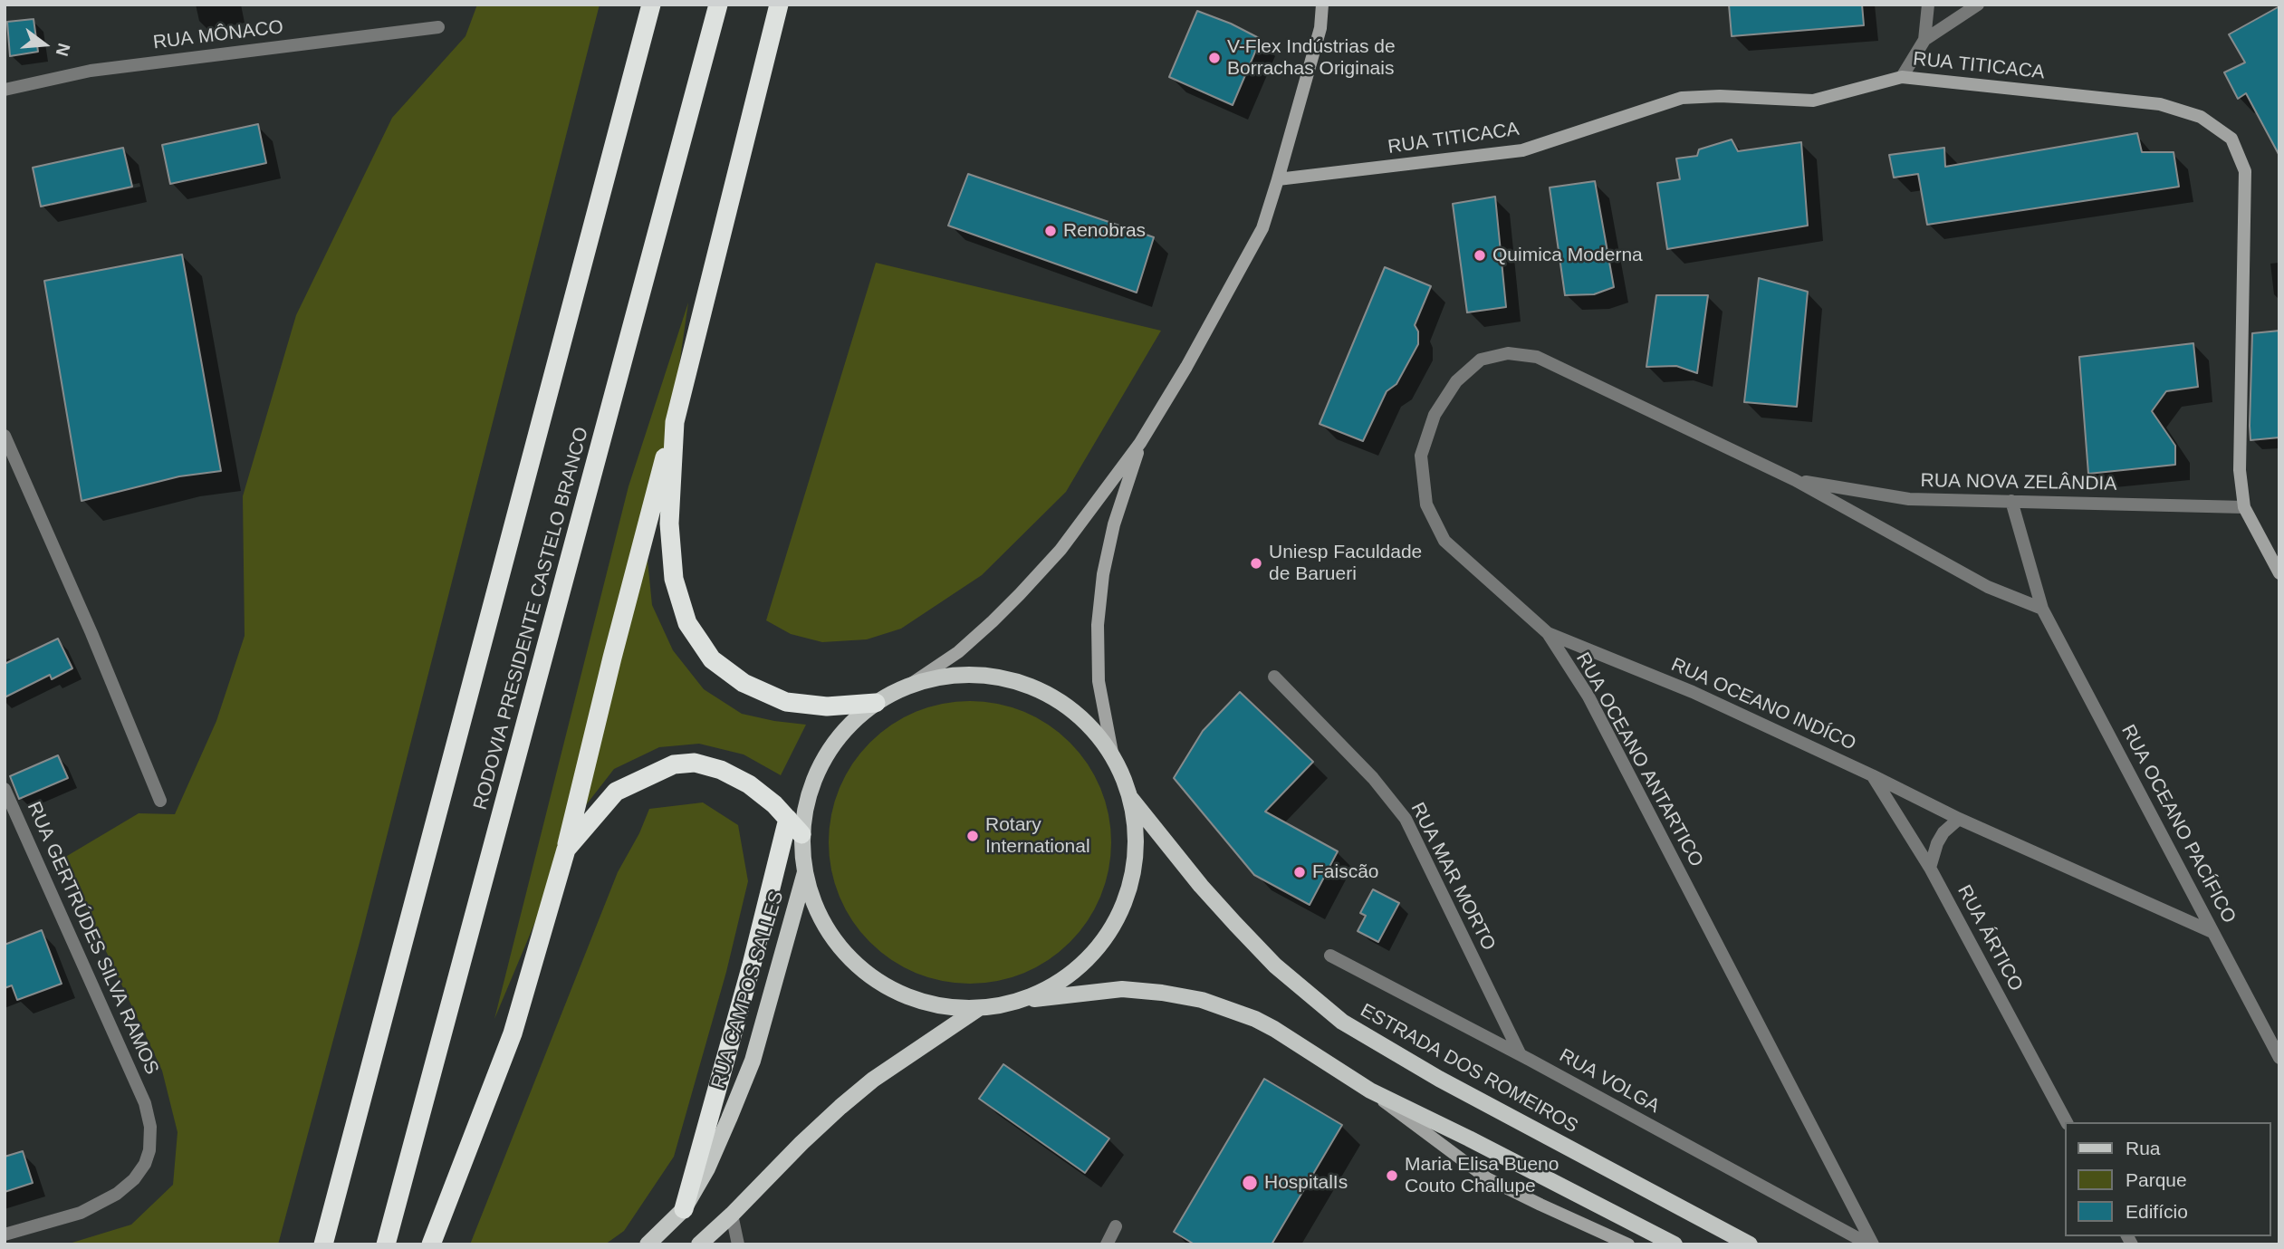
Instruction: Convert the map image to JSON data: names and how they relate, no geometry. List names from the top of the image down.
{
  "streets": {
    "highway": ["RODOVIA PRESIDENTE CASTELO BRANCO"],
    "main road": ["RUA CAMPOS SALLES", "ESTRADA DOS ROMEIROS"],
    "street": [
      "RUA MÔNACO",
      "RUA TITICACA",
      "RUA NOVA ZELÂNDIA",
      "RUA OCEANO INDÍCO",
      "RUA OCEANO ANTARTICO",
      "RUA OCEANO PACÍFICO",
      "RUA MAR MORTO",
      "RUA GERTRÚDES SILVA RAMOS",
      "RUA ÁRTICO",
      "RUA VOLGA"
    ]
  },
  "crossings": [
    ["RUA TITICACA", "RUA NOVA ZELÂNDIA"],
    ["RUA NOVA ZELÂNDIA", "RUA OCEANO ANTARTICO"],
    ["RUA NOVA ZELÂNDIA", "RUA OCEANO PACÍFICO"],
    ["RUA OCEANO INDÍCO", "RUA OCEANO ANTARTICO"],
    ["RUA OCEANO INDÍCO", "RUA OCEANO PACÍFICO"],
    ["RUA OCEANO INDÍCO", "RUA ÁRTICO"],
    ["RUA OCEANO ANTARTICO", "RUA VOLGA"],
    ["RUA MAR MORTO", "RUA VOLGA"]
  ],
  "places": [
    "V-Flex Indústrias de Borrachas Originais",
    "Renobras",
    "Quimica Moderna",
    "Uniesp Faculdade de Barueri",
    "Rotary International",
    "Faiscão",
    "Maria Elisa Bueno Couto Challupe",
    "HospitalIs"
  ],
  "legend": ["Rua", "Parque", "Edifício"],
  "north": "right"
}
